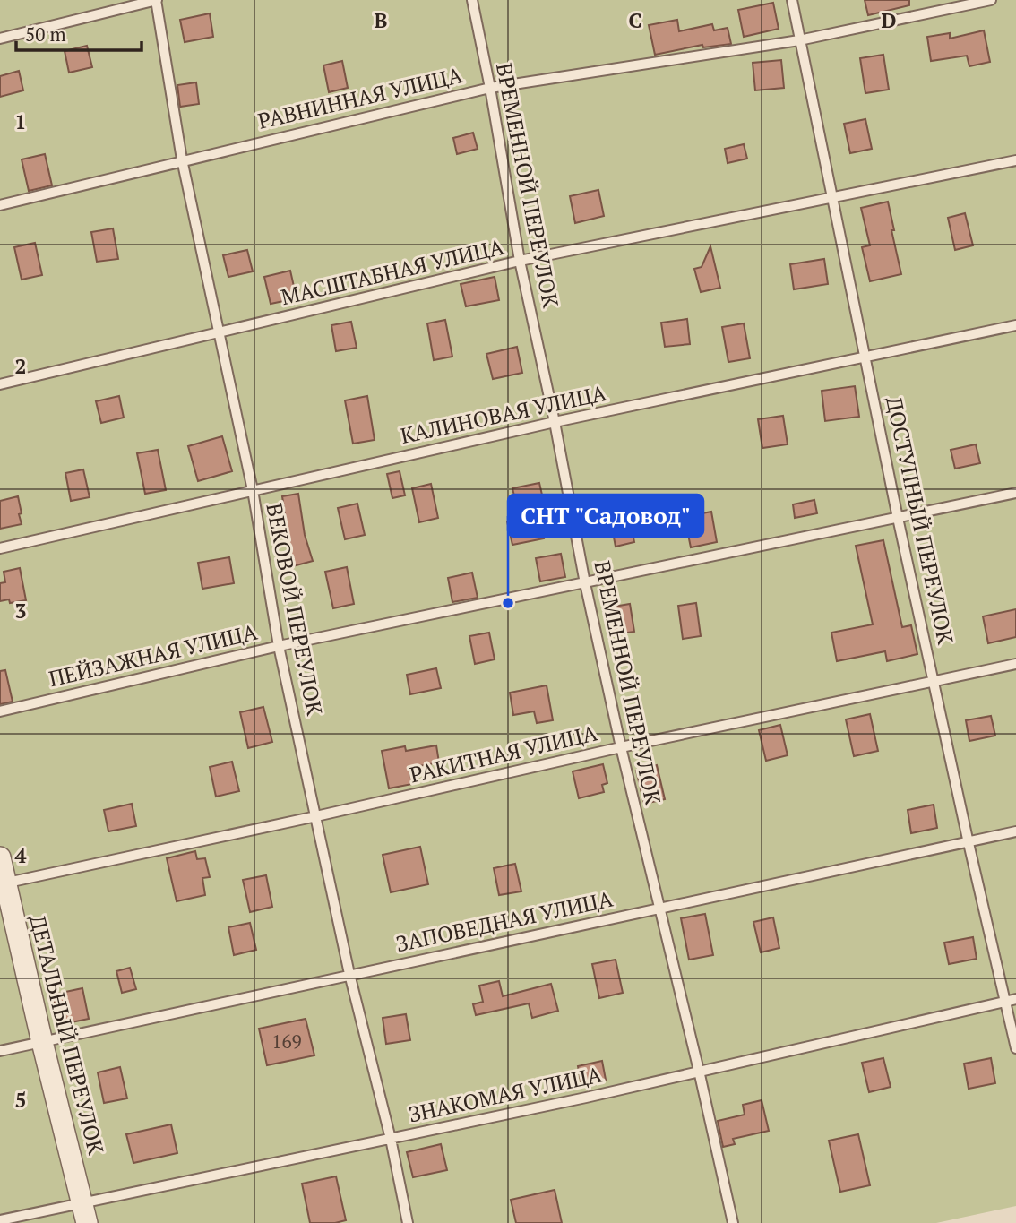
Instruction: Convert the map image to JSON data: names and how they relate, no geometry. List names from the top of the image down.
{
  "streets": {
    "street": ["ДЕТАЛЬНЫЙ ПЕРЕУЛОК"],
    "lane": [
      "РАВНИННАЯ УЛИЦА",
      "ВРЕМЕННОЙ ПЕРЕУЛОК",
      "МАСШТАБНАЯ УЛИЦА",
      "КАЛИНОВАЯ УЛИЦА",
      "ДОСТУПНЫЙ ПЕРЕУЛОК",
      "ВЕКОВОЙ ПЕРЕУЛОК",
      "ПЕЙЗАЖНАЯ УЛИЦА",
      "РАКИТНАЯ УЛИЦА",
      "ЗАПОВЕДНАЯ УЛИЦА",
      "ЗНАКОМАЯ УЛИЦА"
    ]
  },
  "crossings": [
    ["РАВНИННАЯ УЛИЦА", "ВРЕМЕННОЙ ПЕРЕУЛОК"],
    ["РАВНИННАЯ УЛИЦА", "ДОСТУПНЫЙ ПЕРЕУЛОК"],
    ["РАВНИННАЯ УЛИЦА", "ВЕКОВОЙ ПЕРЕУЛОК"],
    ["ВРЕМЕННОЙ ПЕРЕУЛОК", "МАСШТАБНАЯ УЛИЦА"],
    ["ВРЕМЕННОЙ ПЕРЕУЛОК", "КАЛИНОВАЯ УЛИЦА"],
    ["ВРЕМЕННОЙ ПЕРЕУЛОК", "ПЕЙЗАЖНАЯ УЛИЦА"],
    ["ВРЕМЕННОЙ ПЕРЕУЛОК", "РАКИТНАЯ УЛИЦА"],
    ["ВРЕМЕННОЙ ПЕРЕУЛОК", "ЗАПОВЕДНАЯ УЛИЦА"],
    ["ВРЕМЕННОЙ ПЕРЕУЛОК", "ЗНАКОМАЯ УЛИЦА"],
    ["МАСШТАБНАЯ УЛИЦА", "ДОСТУПНЫЙ ПЕРЕУЛОК"],
    ["МАСШТАБНАЯ УЛИЦА", "ВЕКОВОЙ ПЕРЕУЛОК"],
    ["КАЛИНОВАЯ УЛИЦА", "ДОСТУПНЫЙ ПЕРЕУЛОК"],
    ["КАЛИНОВАЯ УЛИЦА", "ВЕКОВОЙ ПЕРЕУЛОК"],
    ["ДОСТУПНЫЙ ПЕРЕУЛОК", "ПЕЙЗАЖНАЯ УЛИЦА"],
    ["ДОСТУПНЫЙ ПЕРЕУЛОК", "РАКИТНАЯ УЛИЦА"],
    ["ДОСТУПНЫЙ ПЕРЕУЛОК", "ЗАПОВЕДНАЯ УЛИЦА"],
    ["ДОСТУПНЫЙ ПЕРЕУЛОК", "ЗНАКОМАЯ УЛИЦА"],
    ["ВЕКОВОЙ ПЕРЕУЛОК", "ПЕЙЗАЖНАЯ УЛИЦА"],
    ["ВЕКОВОЙ ПЕРЕУЛОК", "РАКИТНАЯ УЛИЦА"],
    ["ВЕКОВОЙ ПЕРЕУЛОК", "ЗАПОВЕДНАЯ УЛИЦА"],
    ["ВЕКОВОЙ ПЕРЕУЛОК", "ЗНАКОМАЯ УЛИЦА"],
    ["РАКИТНАЯ УЛИЦА", "ДЕТАЛЬНЫЙ ПЕРЕУЛОК"],
    ["ЗАПОВЕДНАЯ УЛИЦА", "ДЕТАЛЬНЫЙ ПЕРЕУЛОК"],
    ["ДЕТАЛЬНЫЙ ПЕРЕУЛОК", "ЗНАКОМАЯ УЛИЦА"]
  ],
  "places": ["СНТ \"Садовод\""],
  "house_numbers": ["169"],
  "scale_bar": "50 m",
  "grid": {
    "columns": ["B", "C", "D"],
    "rows": [
      "1",
      "2",
      "3",
      "4",
      "5"
    ]
  }
}
